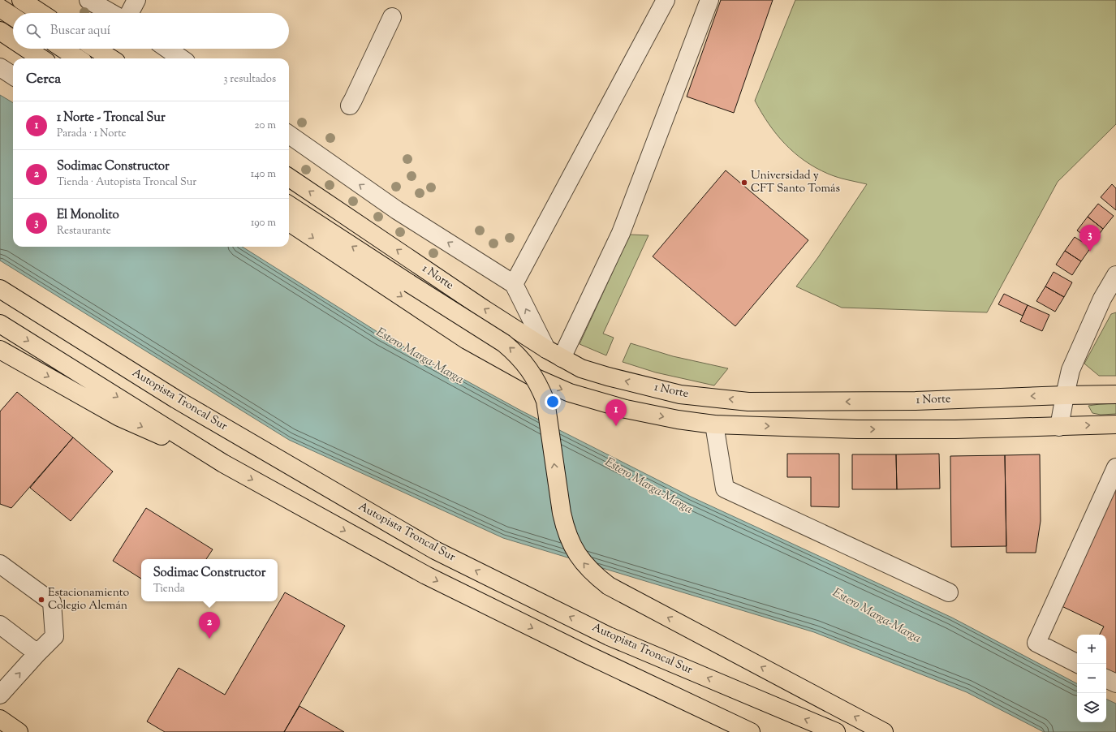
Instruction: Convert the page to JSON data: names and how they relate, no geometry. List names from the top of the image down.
{
  "streets": {
    "main road": ["1 Norte", "Autopista Troncal Sur"]
  },
  "water": ["Estero Marga-Marga"],
  "places": ["Universidad y CFT Santo Tomás", "Estacionamiento Colegio Alemán"],
  "page": {
    "search": "Buscar aquí",
    "heading": ["Cerca", "3 resultados"],
    "list": [
      {
        "mark": "1",
        "name": "1 Norte - Troncal Sur",
        "note": "Parada · 1 Norte",
        "value": "20 m"
      },
      {
        "mark": "2",
        "name": "Sodimac Constructor",
        "note": "Tienda · Autopista Troncal Sur",
        "value": "140 m"
      },
      {
        "mark": "3",
        "name": "El Monolito",
        "note": "Restaurante",
        "value": "190 m"
      }
    ],
    "pins": ["3", "1", "2"],
    "popup": ["Sodimac Constructor", "Tienda"],
    "map_buttons": ["+", "−"]
  }
}
